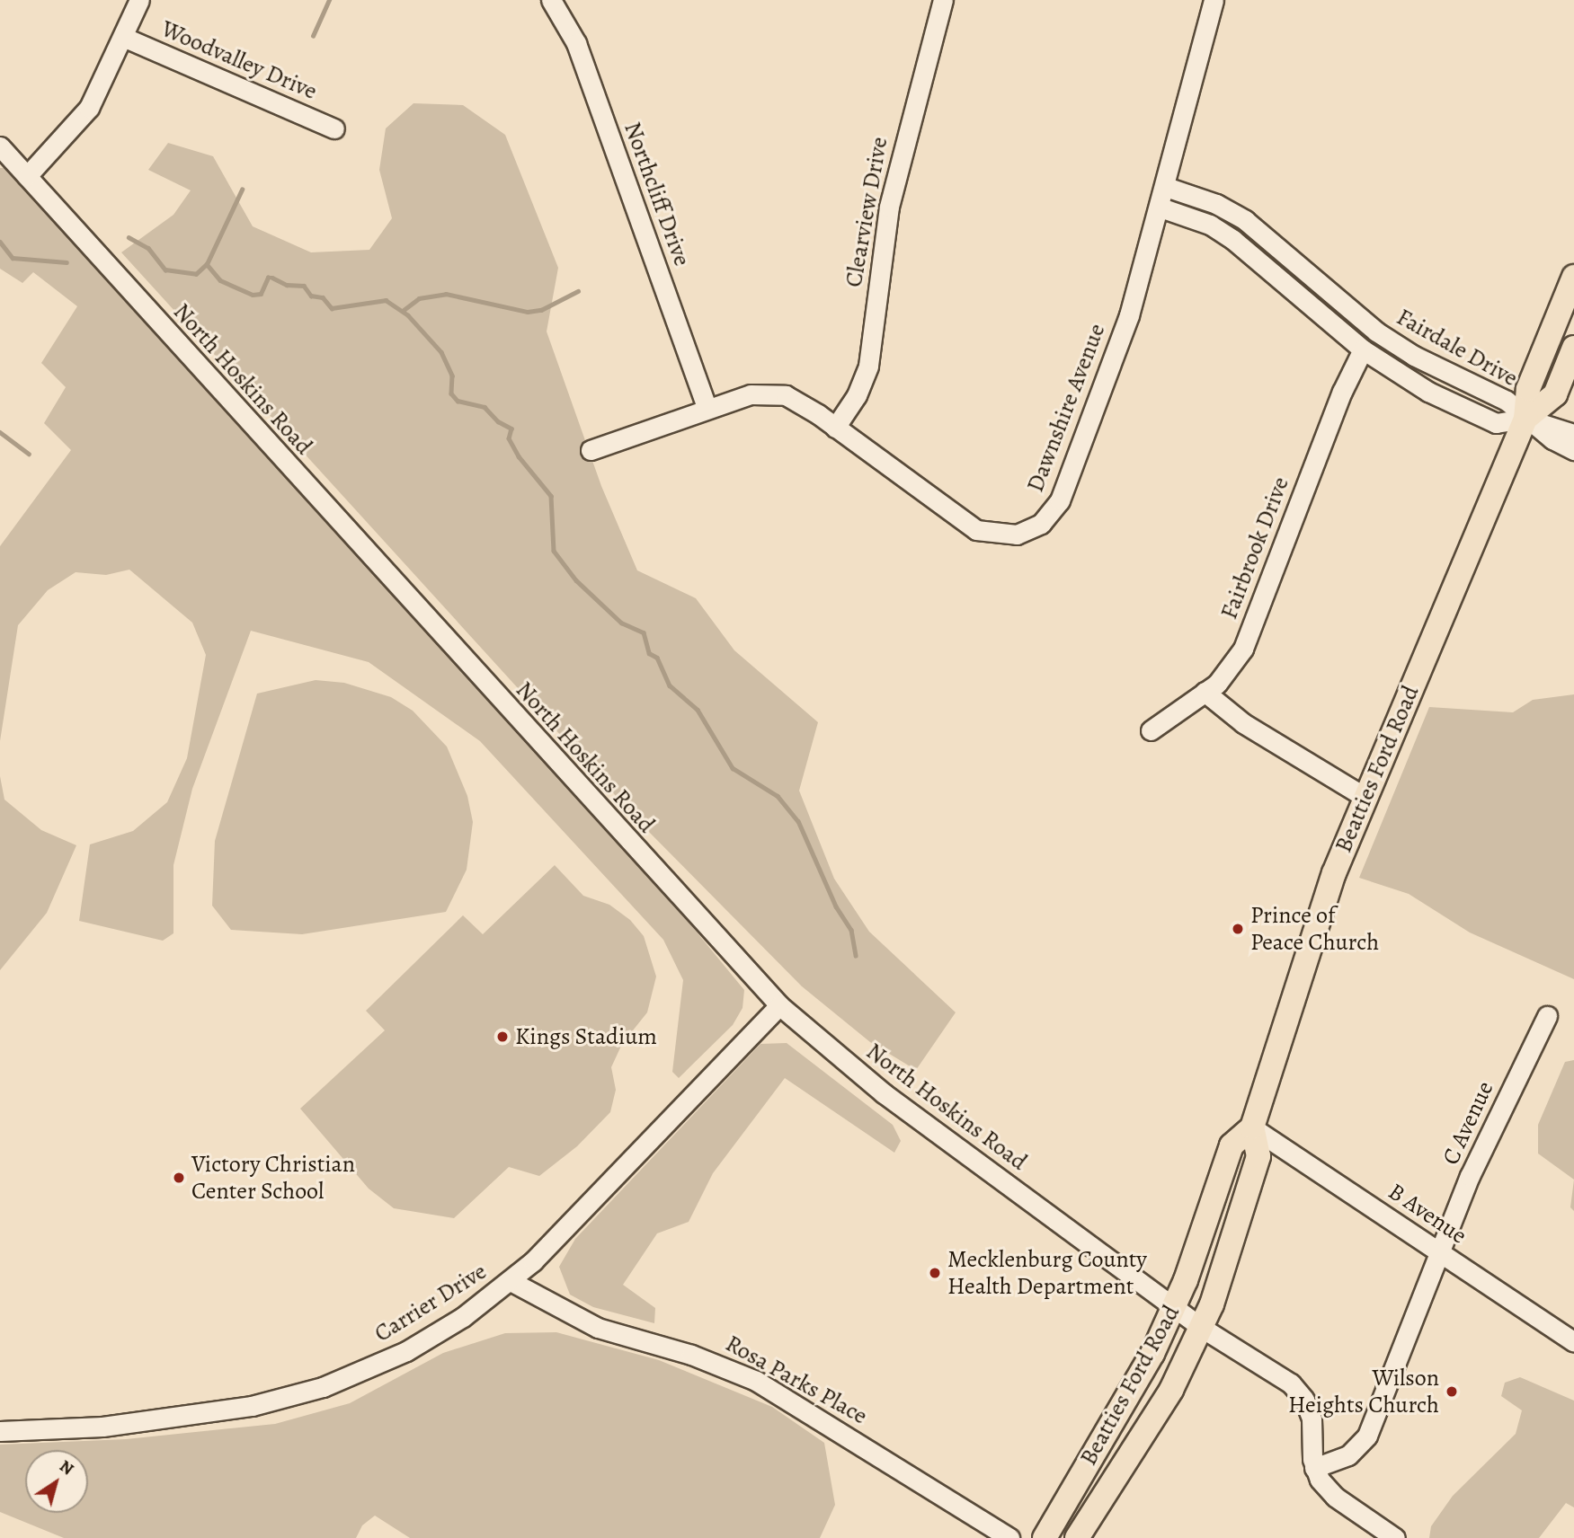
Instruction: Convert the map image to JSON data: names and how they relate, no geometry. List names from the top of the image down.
{
  "streets": {
    "main road": ["Beatties Ford Road"],
    "street": [
      "Woodvalley Drive",
      "Northcliff Drive",
      "Clearview Drive",
      "Fairdale Drive",
      "North Hoskins Road",
      "Dawnshire Avenue",
      "Fairbrook Drive",
      "C Avenue",
      "B Avenue",
      "Carrier Drive",
      "Rosa Parks Place"
    ]
  },
  "crossings": [
    ["Northcliff Drive", "Dawnshire Avenue"],
    ["Clearview Drive", "Dawnshire Avenue"],
    ["Fairdale Drive", "Dawnshire Avenue"],
    ["Fairdale Drive", "Fairbrook Drive"],
    ["Fairdale Drive", "Beatties Ford Road"],
    ["North Hoskins Road", "Beatties Ford Road"],
    ["North Hoskins Road", "C Avenue"],
    ["North Hoskins Road", "Carrier Drive"],
    ["Beatties Ford Road", "B Avenue"],
    ["C Avenue", "B Avenue"],
    ["Carrier Drive", "Rosa Parks Place"]
  ],
  "places": [
    "Prince of Peace Church",
    "Kings Stadium",
    "Victory Christian Center School",
    "Mecklenburg County Health Department",
    "Wilson Heights Church"
  ],
  "north": "top right"
}
